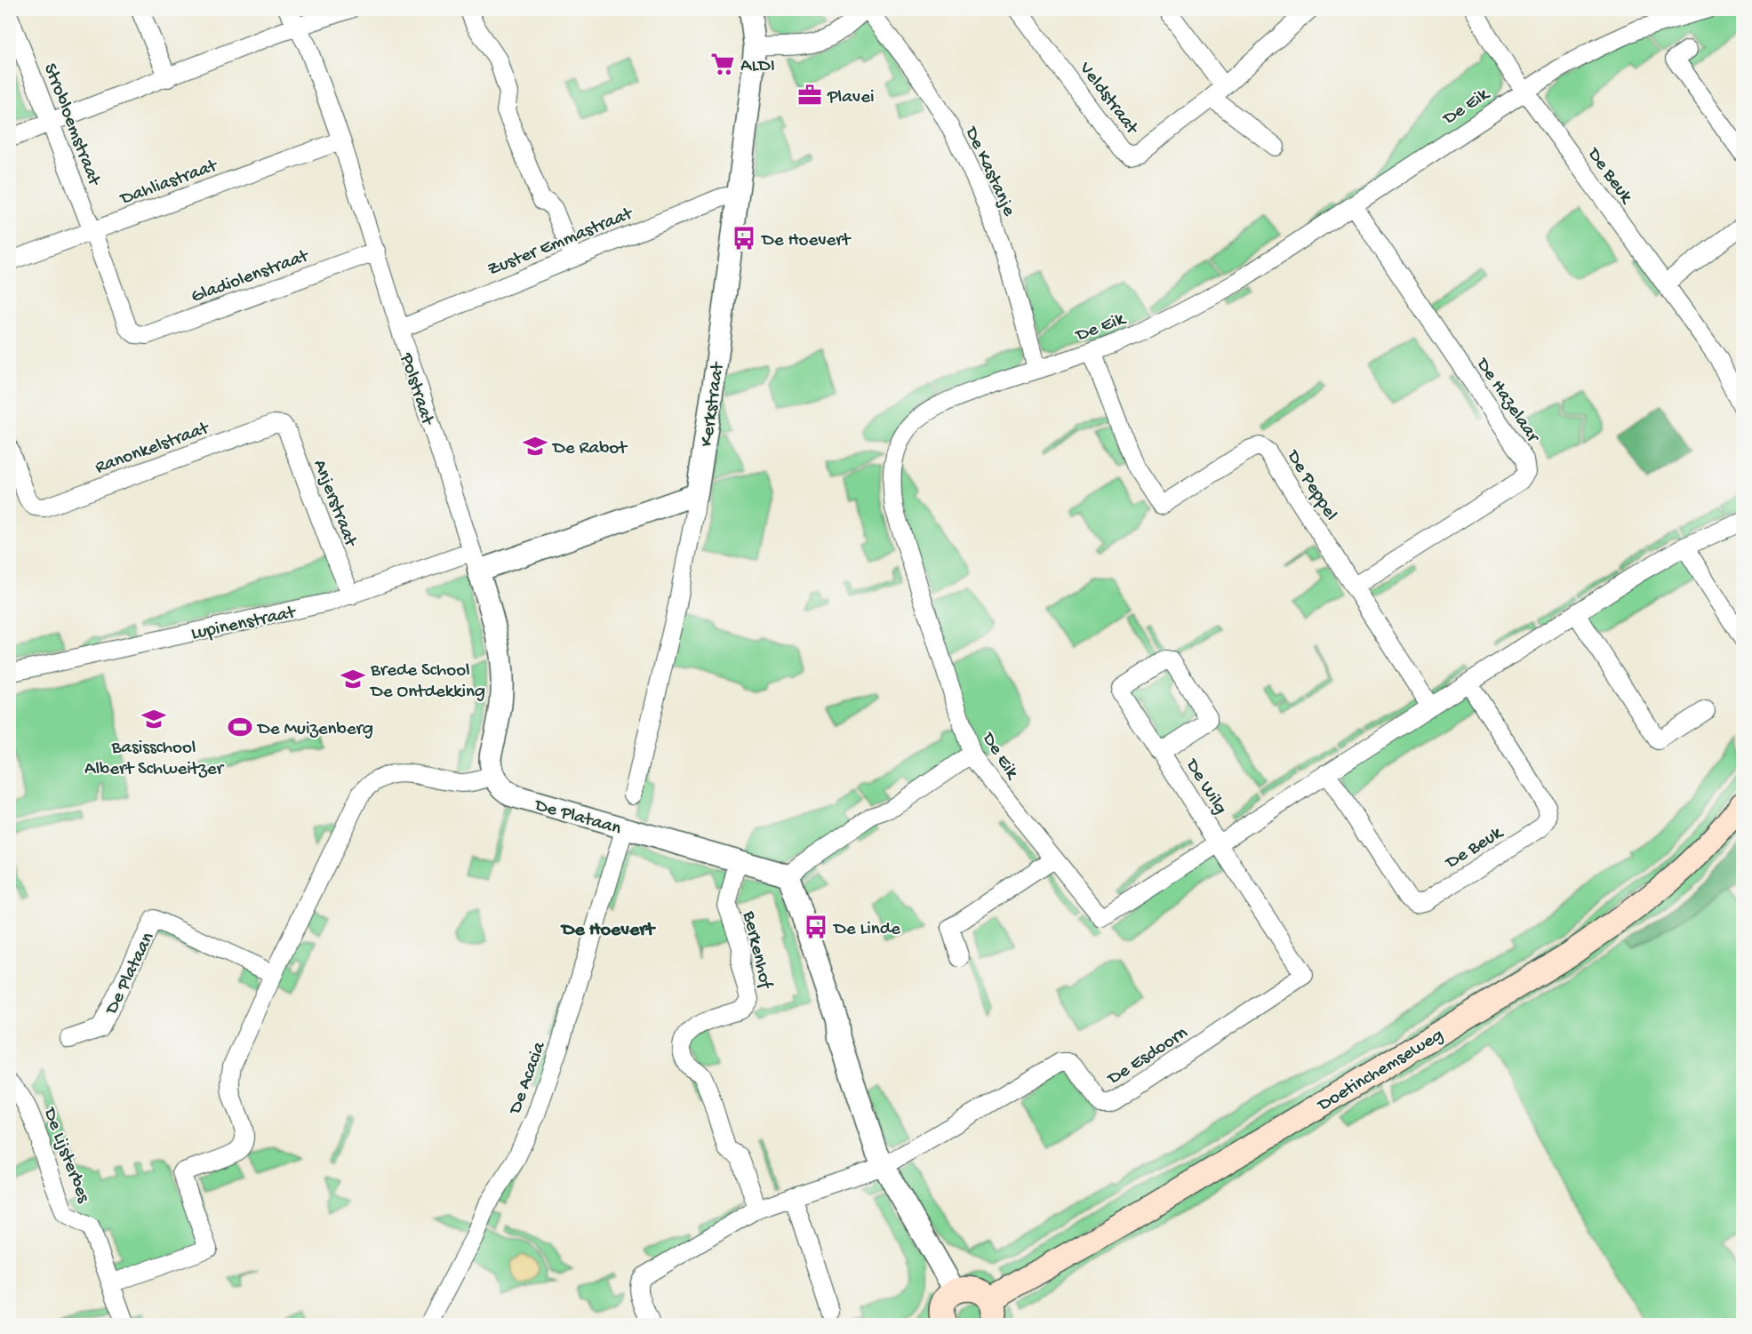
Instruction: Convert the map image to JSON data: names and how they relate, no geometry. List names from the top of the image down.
{
  "streets": {
    "main road": ["Doetinchemseweg"],
    "street": [
      "Veldstraat",
      "De Eik",
      "Strobloemstraat",
      "De Kastanje",
      "De Beuk",
      "Dahliastraat",
      "Zuster Emmastraat",
      "Gladiolenstraat",
      "Polstraat",
      "De Hazelaar",
      "Kerkstraat",
      "Ranonkelstraat",
      "De Peppel",
      "Anjerstraat",
      "Lupinenstraat",
      "De Wilg",
      "De Plataan",
      "Berkenhof",
      "De Esdoorn",
      "De Acacia",
      "De Lijsterbes"
    ]
  },
  "crossings": [
    ["De Eik", "De Kastanje"],
    ["De Eik", "De Beuk"],
    ["De Eik", "De Hazelaar"],
    ["De Eik", "De Peppel"],
    ["De Eik", "De Wilg"],
    ["De Eik", "De Esdoorn"],
    ["Strobloemstraat", "Dahliastraat"],
    ["Strobloemstraat", "Gladiolenstraat"],
    ["Dahliastraat", "Polstraat"],
    ["Zuster Emmastraat", "Polstraat"],
    ["Zuster Emmastraat", "Kerkstraat"],
    ["Gladiolenstraat", "Polstraat"],
    ["Polstraat", "Lupinenstraat"],
    ["Polstraat", "De Plataan"],
    ["De Hazelaar", "De Peppel"],
    ["Kerkstraat", "Lupinenstraat"],
    ["Ranonkelstraat", "Anjerstraat"],
    ["Anjerstraat", "Lupinenstraat"],
    ["De Wilg", "De Esdoorn"],
    ["De Plataan", "Berkenhof"],
    ["De Plataan", "De Acacia"]
  ],
  "districts": ["De Hoevert"],
  "places": {
    "supermarket": ["ALDI"],
    "office": ["Plavei"],
    "bus stop": ["De Hoevert", "De Linde"],
    "school or university": ["De Rabot", "Brede School De Ontdekking", "Basisschool Albert Schweitzer"],
    "sports": ["De Muizenberg"]
  }
}
